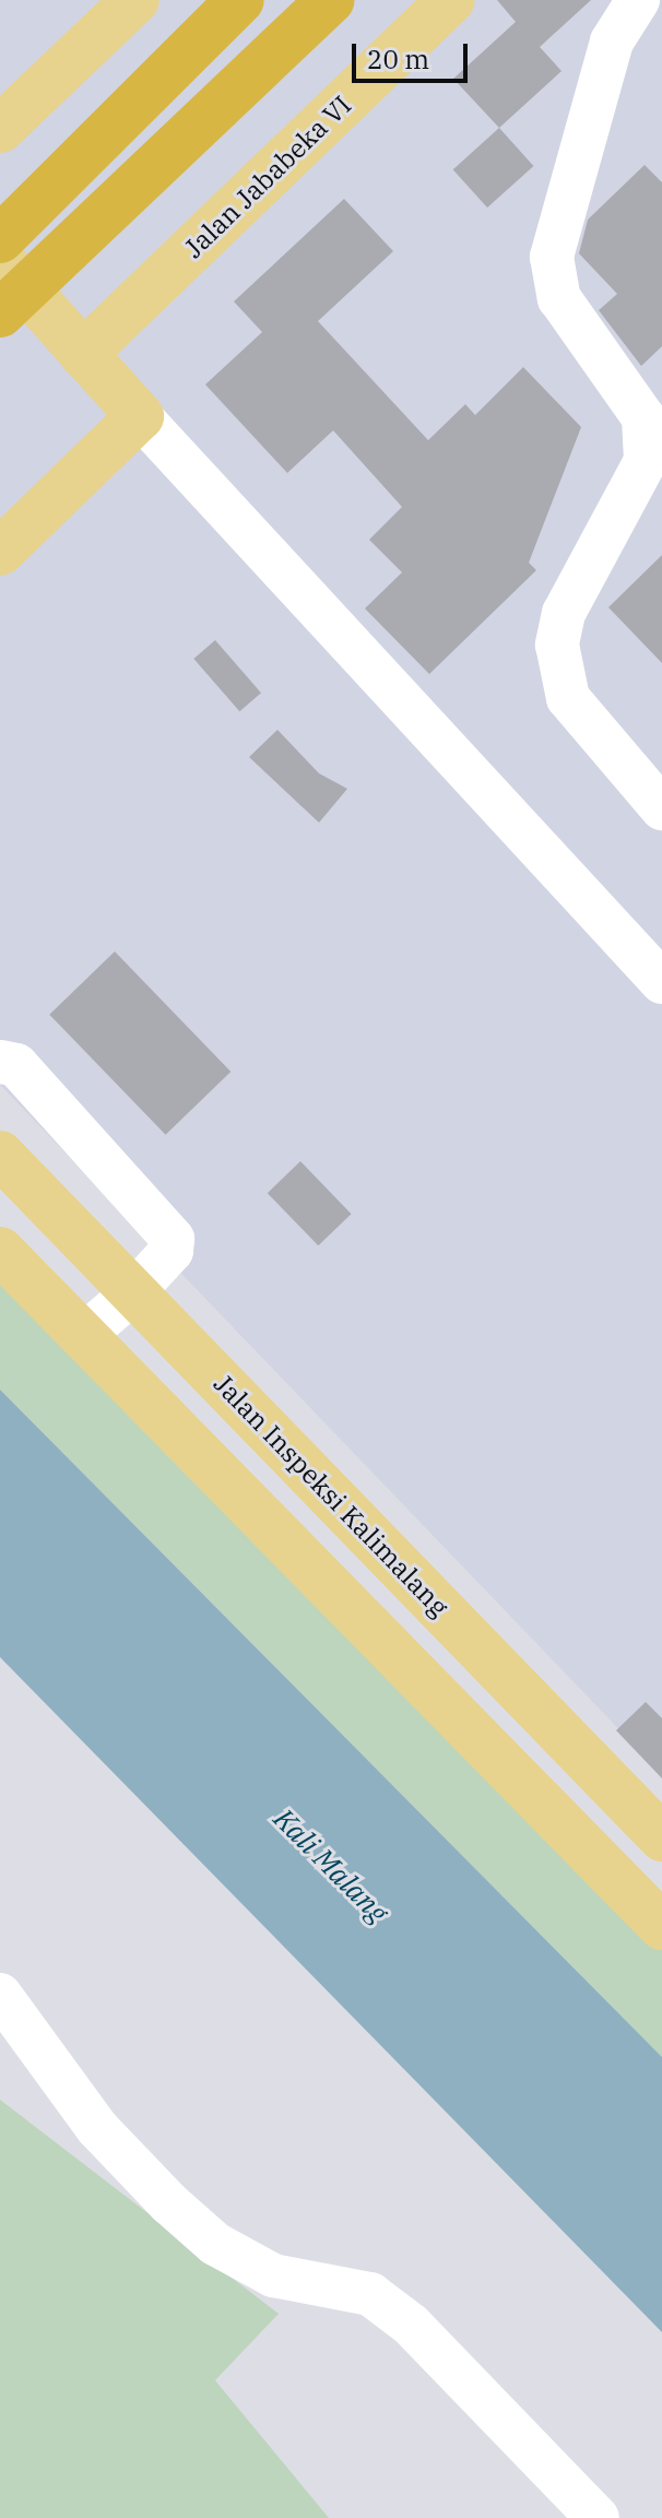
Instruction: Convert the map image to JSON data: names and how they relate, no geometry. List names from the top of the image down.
{
  "streets": {
    "main road": ["Jalan Jababeka VI", "Jalan Inspeksi Kalimalang"]
  },
  "water": ["Kali Malang"],
  "scale_bar": "20 m"
}
